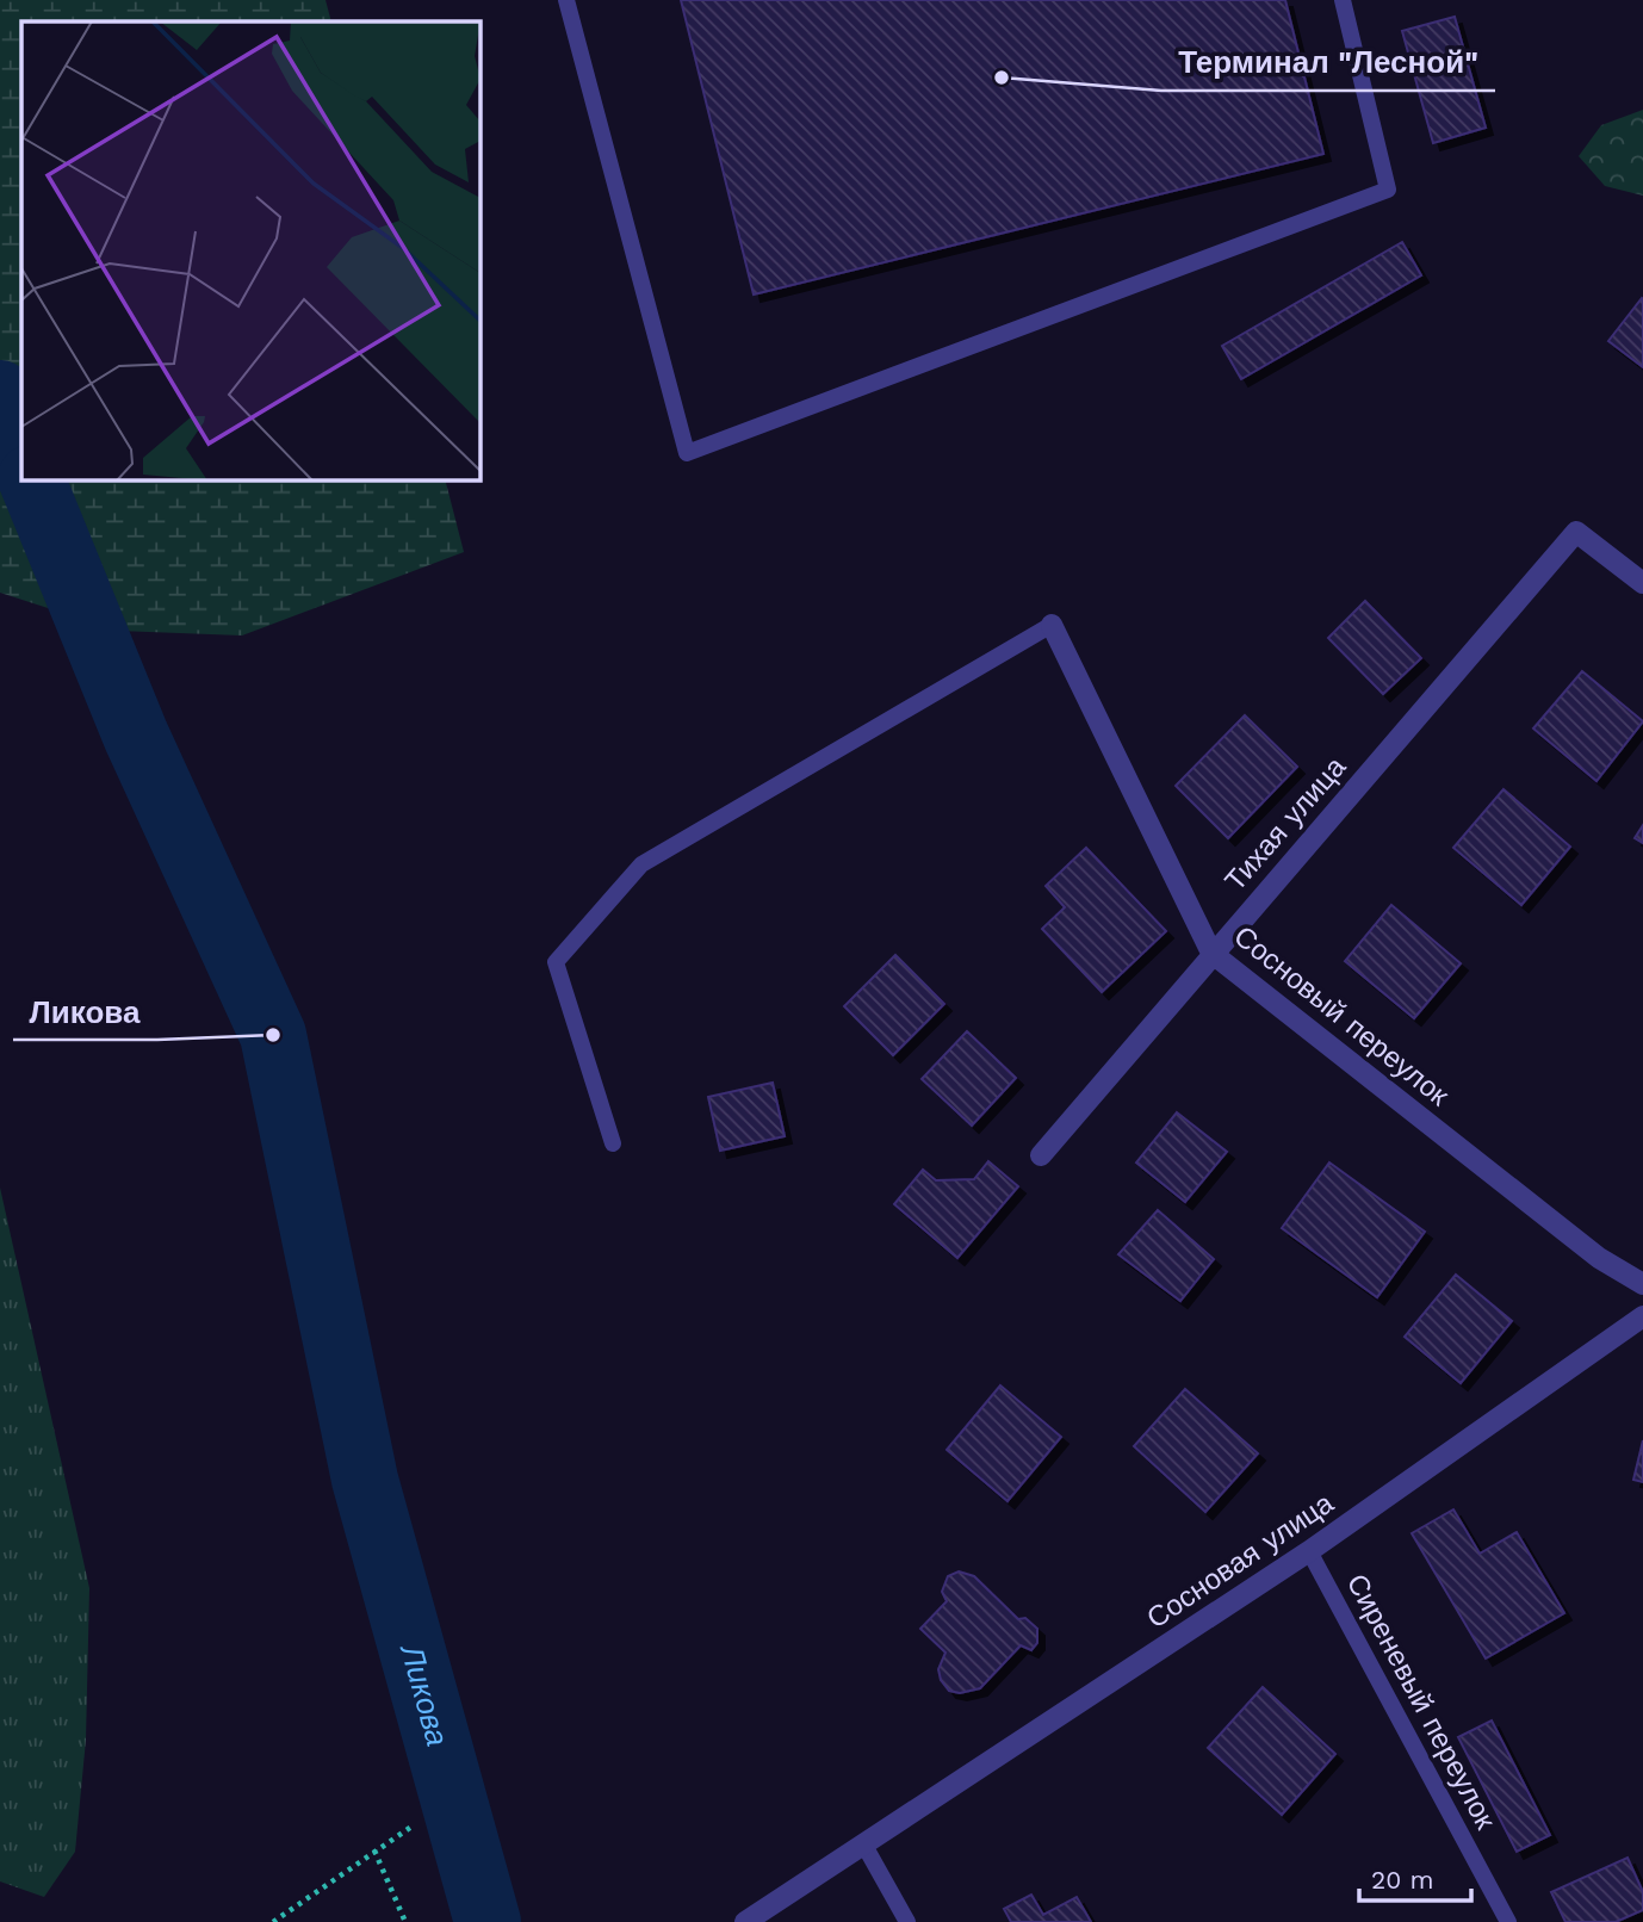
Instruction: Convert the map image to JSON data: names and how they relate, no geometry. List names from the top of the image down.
{
  "streets": {
    "street": ["Тихая улица", "Сосновый переулок", "Сосновая улица"],
    "lane": ["Сиреневый переулок"]
  },
  "crossings": [
    ["Тихая улица", "Сосновый переулок"],
    ["Сосновая улица", "Сиреневый переулок"]
  ],
  "water": ["Ликова"],
  "places": ["Терминал \"Лесной\"", "Ликова"],
  "scale_bar": "20 m"
}
